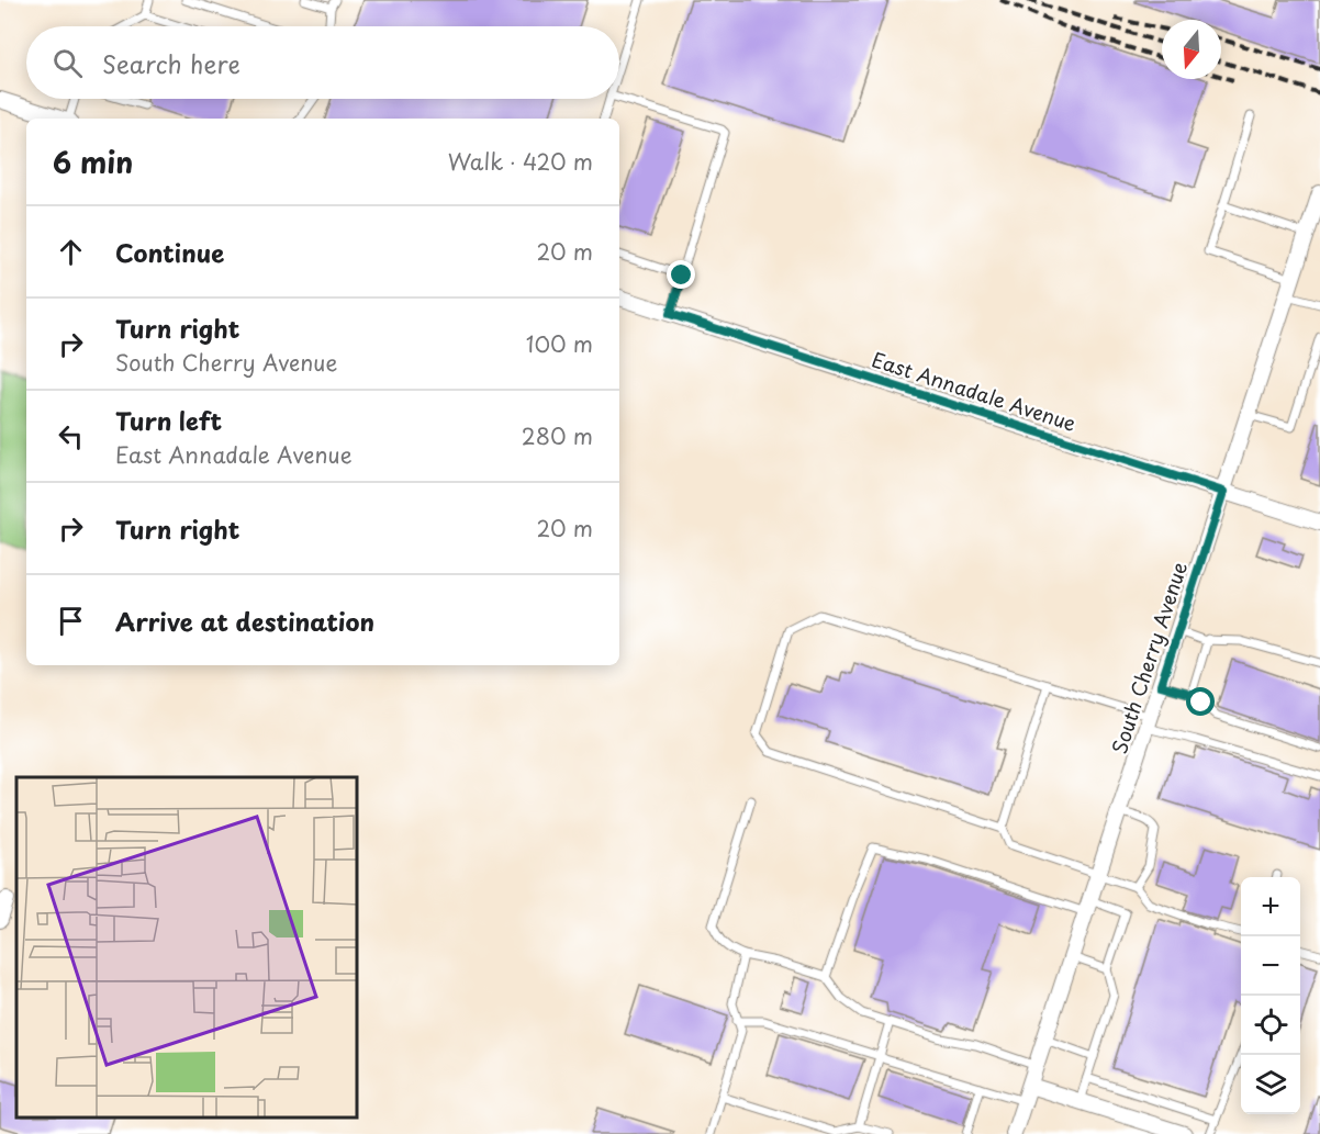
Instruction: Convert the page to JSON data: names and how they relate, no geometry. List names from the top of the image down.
{
  "streets": {
    "street": ["East Annadale Avenue", "South Cherry Avenue"]
  },
  "crossings": [
    ["East Annadale Avenue", "South Cherry Avenue"]
  ],
  "north": "bottom",
  "page": {
    "search": "Search here",
    "heading": ["6 min", "Walk · 420 m"],
    "list": [
      ["Continue", "20 m"],
      ["Turn right", "South Cherry Avenue", "100 m"],
      ["Turn left", "East Annadale Avenue", "280 m"],
      ["Turn right", "20 m"],
      "Arrive at destination"
    ],
    "map_buttons": ["+", "−"]
  }
}
